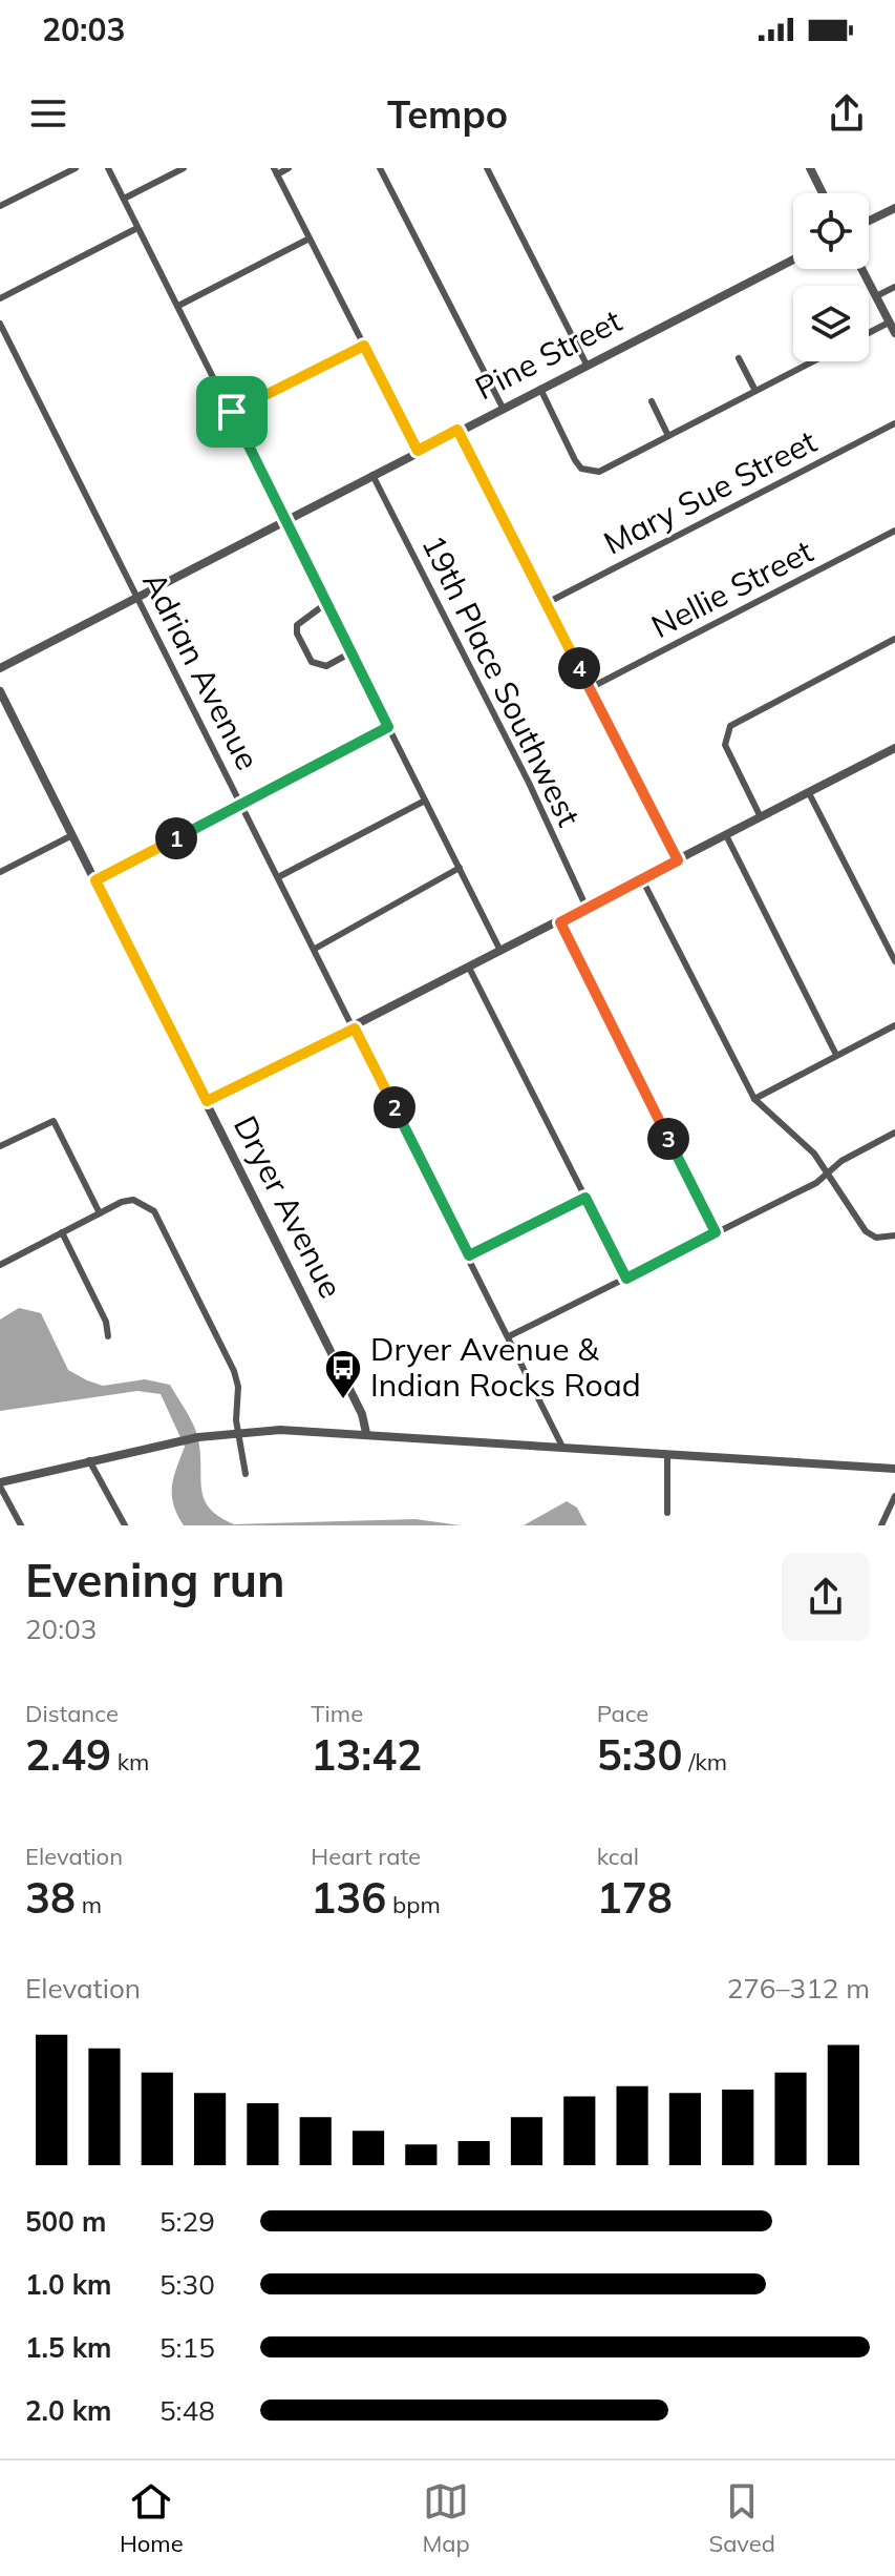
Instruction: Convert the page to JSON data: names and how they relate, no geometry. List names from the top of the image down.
{
  "streets": {
    "street": [
      "Pine Street",
      "Mary Sue Street",
      "Nellie Street",
      "Adrian Avenue",
      "19th Place Southwest",
      "Dryer Avenue"
    ]
  },
  "crossings": [
    ["Pine Street", "Adrian Avenue"],
    ["Pine Street", "19th Place Southwest"]
  ],
  "places": {
    "bus stop": ["Dryer Avenue & Indian Rocks Road"]
  },
  "page": {
    "status": "20:03",
    "header": "Tempo",
    "pins": [
      "4",
      "1",
      "2",
      "3"
    ],
    "heading": ["Evening run", "20:03"],
    "stats": [
      ["Distance", "2.49 km"],
      ["Time", "13:42"],
      ["Pace", "5:30 /km"],
      ["Elevation", "38 m"],
      ["Heart rate", "136 bpm"],
      ["kcal", "178"]
    ],
    "chart": ["Elevation", "276–312 m"],
    "list": [
      {
        "name": "500 m",
        "note": "5:29"
      },
      {
        "name": "1.0 km",
        "note": "5:30"
      },
      {
        "name": "1.5 km",
        "note": "5:15"
      },
      {
        "name": "2.0 km",
        "note": "5:48"
      }
    ],
    "tabs": ["Home", "Map", "Saved"]
  }
}
